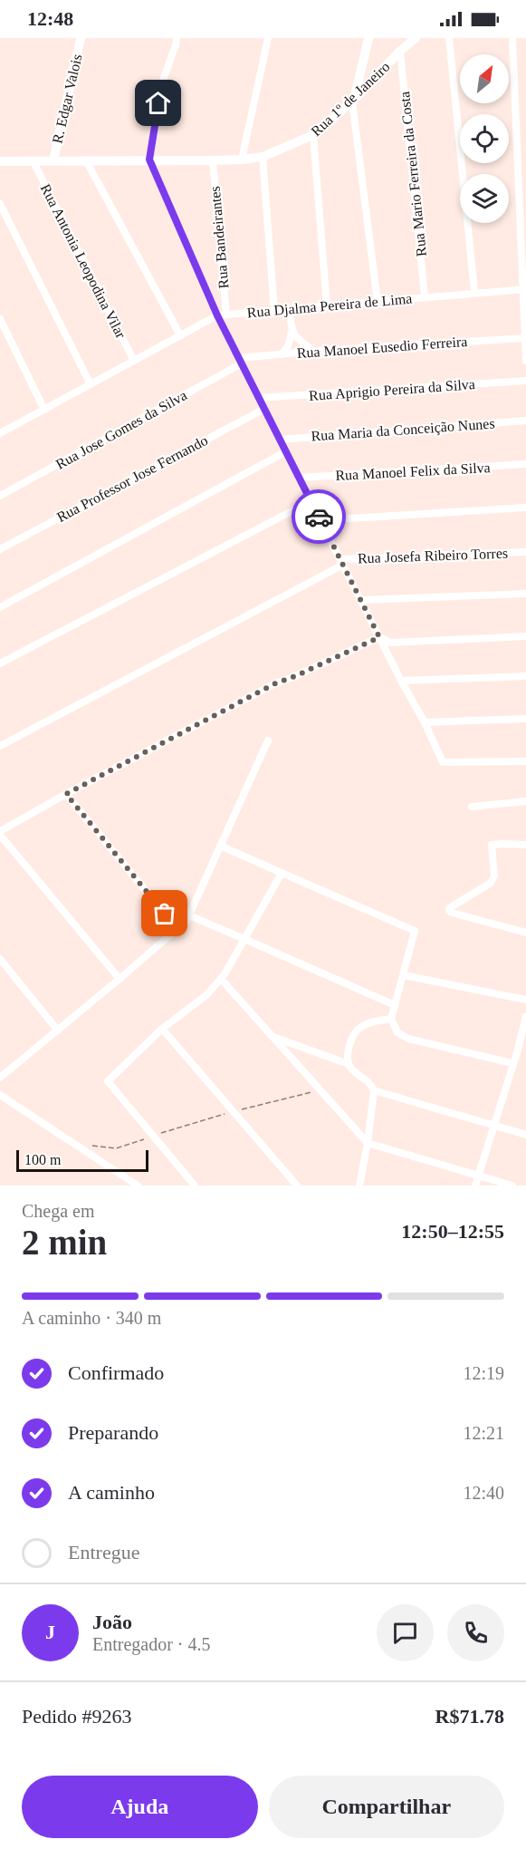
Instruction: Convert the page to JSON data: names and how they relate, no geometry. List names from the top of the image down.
{
  "streets": {
    "main road": ["R. Edgar Valois", "Rua 1º de Janeiro"],
    "street": [
      "Rua Mario Ferreira da Costa",
      "Rua Bandeirantes",
      "Rua Antonia Leopodina Vilar",
      "Rua Djalma Pereira de Lima",
      "Rua Manoel Eusedio Ferreira",
      "Rua Aprigio Pereira da Silva",
      "Rua Jose Gomes da Silva",
      "Rua Maria da Conceição Nunes",
      "Rua Manoel Felix da Silva",
      "Rua Professor Jose Fernando",
      "Rua Josefa Ribeiro Torres"
    ]
  },
  "crossings": [
    ["R. Edgar Valois", "Rua 1º de Janeiro"],
    ["Rua 1º de Janeiro", "Rua Mario Ferreira da Costa"],
    ["Rua 1º de Janeiro", "Rua Bandeirantes"],
    ["Rua 1º de Janeiro", "Rua Antonia Leopodina Vilar"],
    ["Rua Mario Ferreira da Costa", "Rua Djalma Pereira de Lima"],
    ["Rua Bandeirantes", "Rua Djalma Pereira de Lima"],
    ["Rua Antonia Leopodina Vilar", "Rua Djalma Pereira de Lima"],
    ["Rua Manoel Eusedio Ferreira", "Rua Jose Gomes da Silva"]
  ],
  "scale_bar": "100 m",
  "north": "top right",
  "page": {
    "status": "12:48",
    "scale": "100 m",
    "heading": ["2 min", "Chega em", "12:50–12:55"],
    "panel": [
      "João",
      "Entregador · 4.5",
      "Pedido #9263",
      "R$71.78"
    ],
    "bar": "A caminho · 340 m",
    "list": [
      ["Confirmado", "12:19"],
      ["Preparando", "12:21"],
      ["A caminho", "12:40"],
      "Entregue"
    ],
    "round": "J",
    "buttons": ["Ajuda", "Compartilhar"]
  }
}
